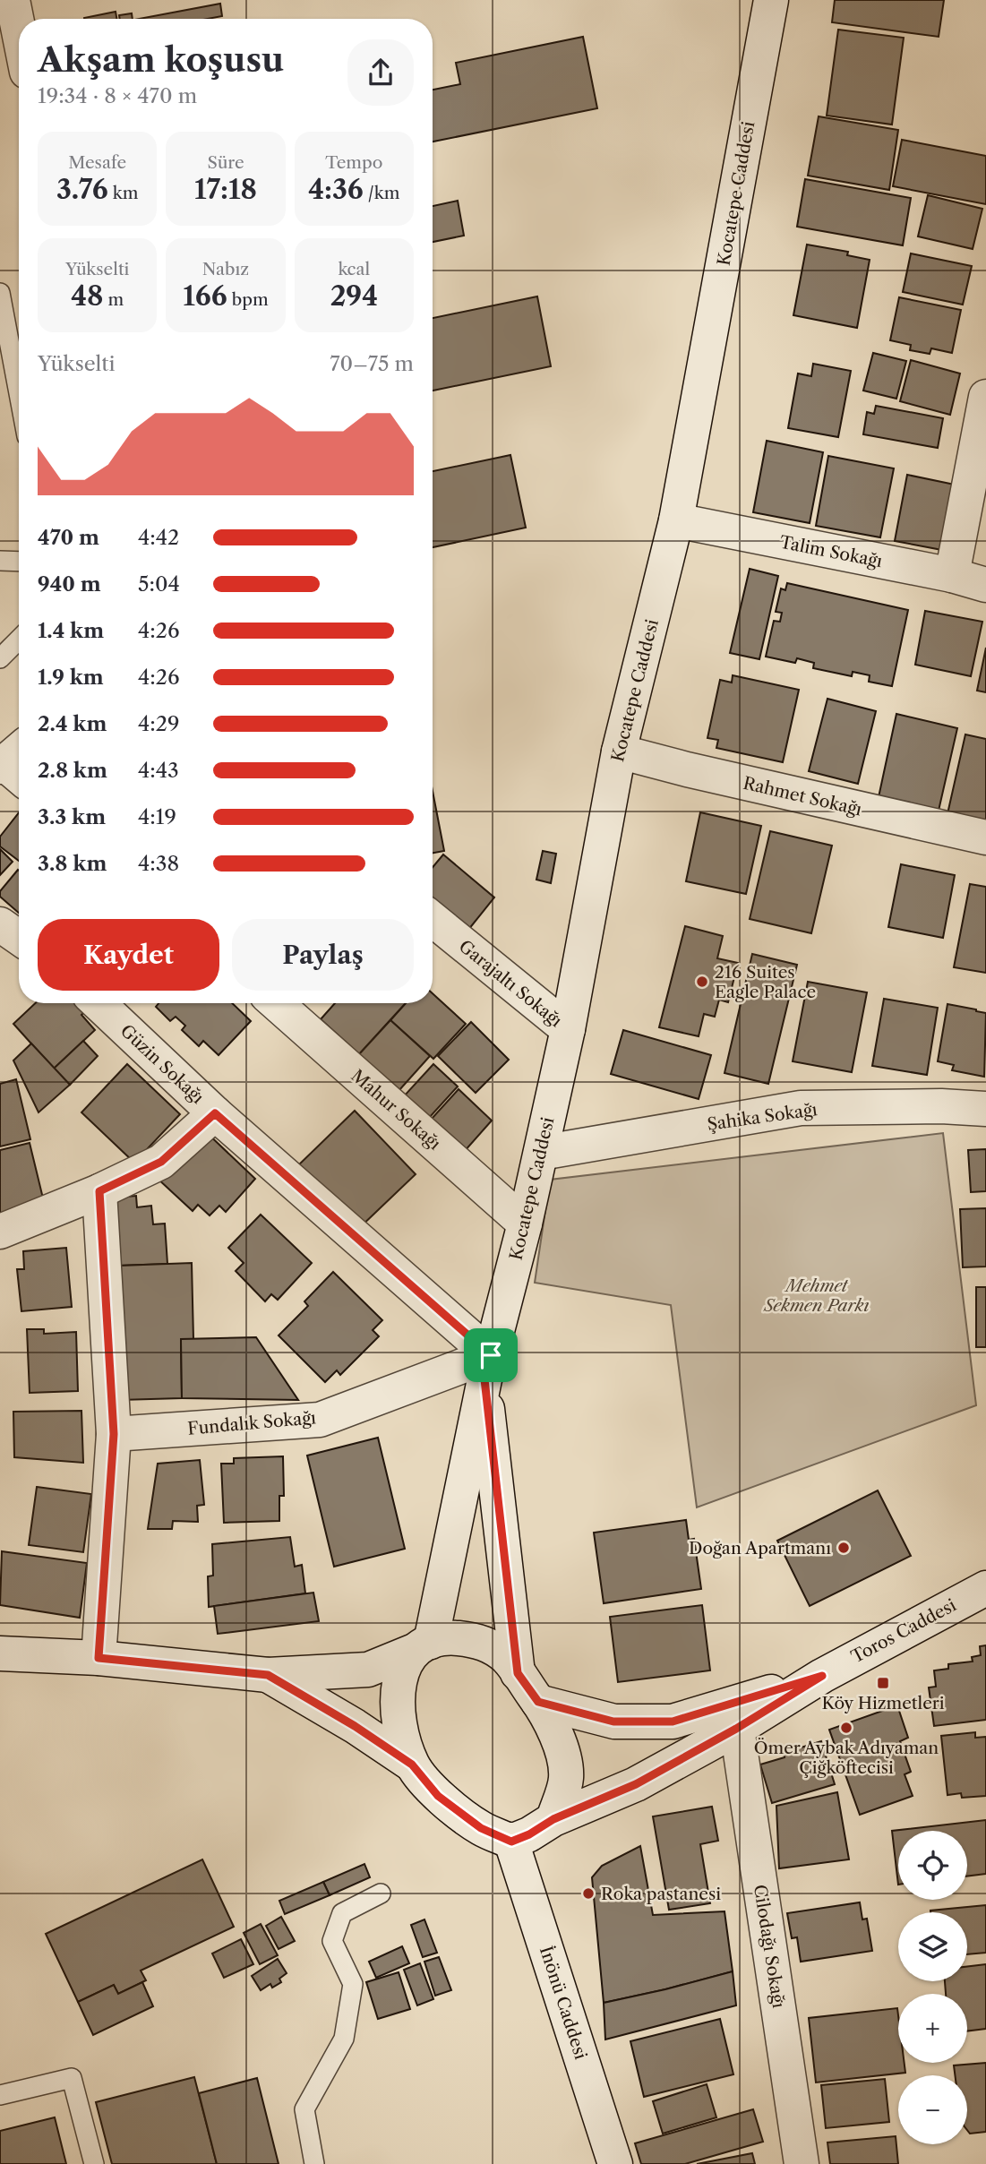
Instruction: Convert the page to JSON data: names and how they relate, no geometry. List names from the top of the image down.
{
  "streets": {
    "street": [
      "Kocatepe Caddesi",
      "Talim Sokağı",
      "Rahmet Sokağı",
      "Garajaltı Sokağı",
      "Güzin Sokağı",
      "Mahur Sokağı",
      "Şahika Sokağı",
      "Fundalık Sokağı",
      "Toros Caddesi",
      "Cilodağı Sokağı",
      "İnönü Caddesi"
    ]
  },
  "crossings": [
    ["Kocatepe Caddesi", "Talim Sokağı"],
    ["Kocatepe Caddesi", "Rahmet Sokağı"],
    ["Kocatepe Caddesi", "Garajaltı Sokağı"],
    ["Kocatepe Caddesi", "Güzin Sokağı"],
    ["Kocatepe Caddesi", "Mahur Sokağı"],
    ["Kocatepe Caddesi", "Şahika Sokağı"],
    ["Kocatepe Caddesi", "Fundalık Sokağı"],
    ["Kocatepe Caddesi", "Toros Caddesi"],
    ["Kocatepe Caddesi", "İnönü Caddesi"],
    ["Güzin Sokağı", "Fundalık Sokağı"],
    ["Toros Caddesi", "Cilodağı Sokağı"],
    ["Toros Caddesi", "İnönü Caddesi"]
  ],
  "parks": ["Mehmet Sekmen Parkı"],
  "places": {
    "other": [
      "216 Suites Eagle Palace",
      "Doğan Apartmanı",
      "Ömer Aybak Adıyaman Çiğköftecisi",
      "Roka pastanesi"
    ],
    "transit": ["Köy Hizmetleri"]
  },
  "page": {
    "heading": ["Akşam koşusu", "19:34 · 8 × 470 m"],
    "stats": [
      ["Mesafe", "3.76 km"],
      ["Süre", "17:18"],
      ["Tempo", "4:36 /km"],
      ["Yükselti", "48 m"],
      ["Nabız", "166 bpm"],
      ["kcal", "294"]
    ],
    "chart": ["Yükselti", "70–75 m"],
    "list": [
      {
        "name": "470 m",
        "note": "4:42"
      },
      {
        "name": "940 m",
        "note": "5:04"
      },
      {
        "name": "1.4 km",
        "note": "4:26"
      },
      {
        "name": "1.9 km",
        "note": "4:26"
      },
      {
        "name": "2.4 km",
        "note": "4:29"
      },
      {
        "name": "2.8 km",
        "note": "4:43"
      },
      {
        "name": "3.3 km",
        "note": "4:19"
      },
      {
        "name": "3.8 km",
        "note": "4:38"
      }
    ],
    "buttons": ["Kaydet", "Paylaş"],
    "map_buttons": ["+", "−"]
  }
}
